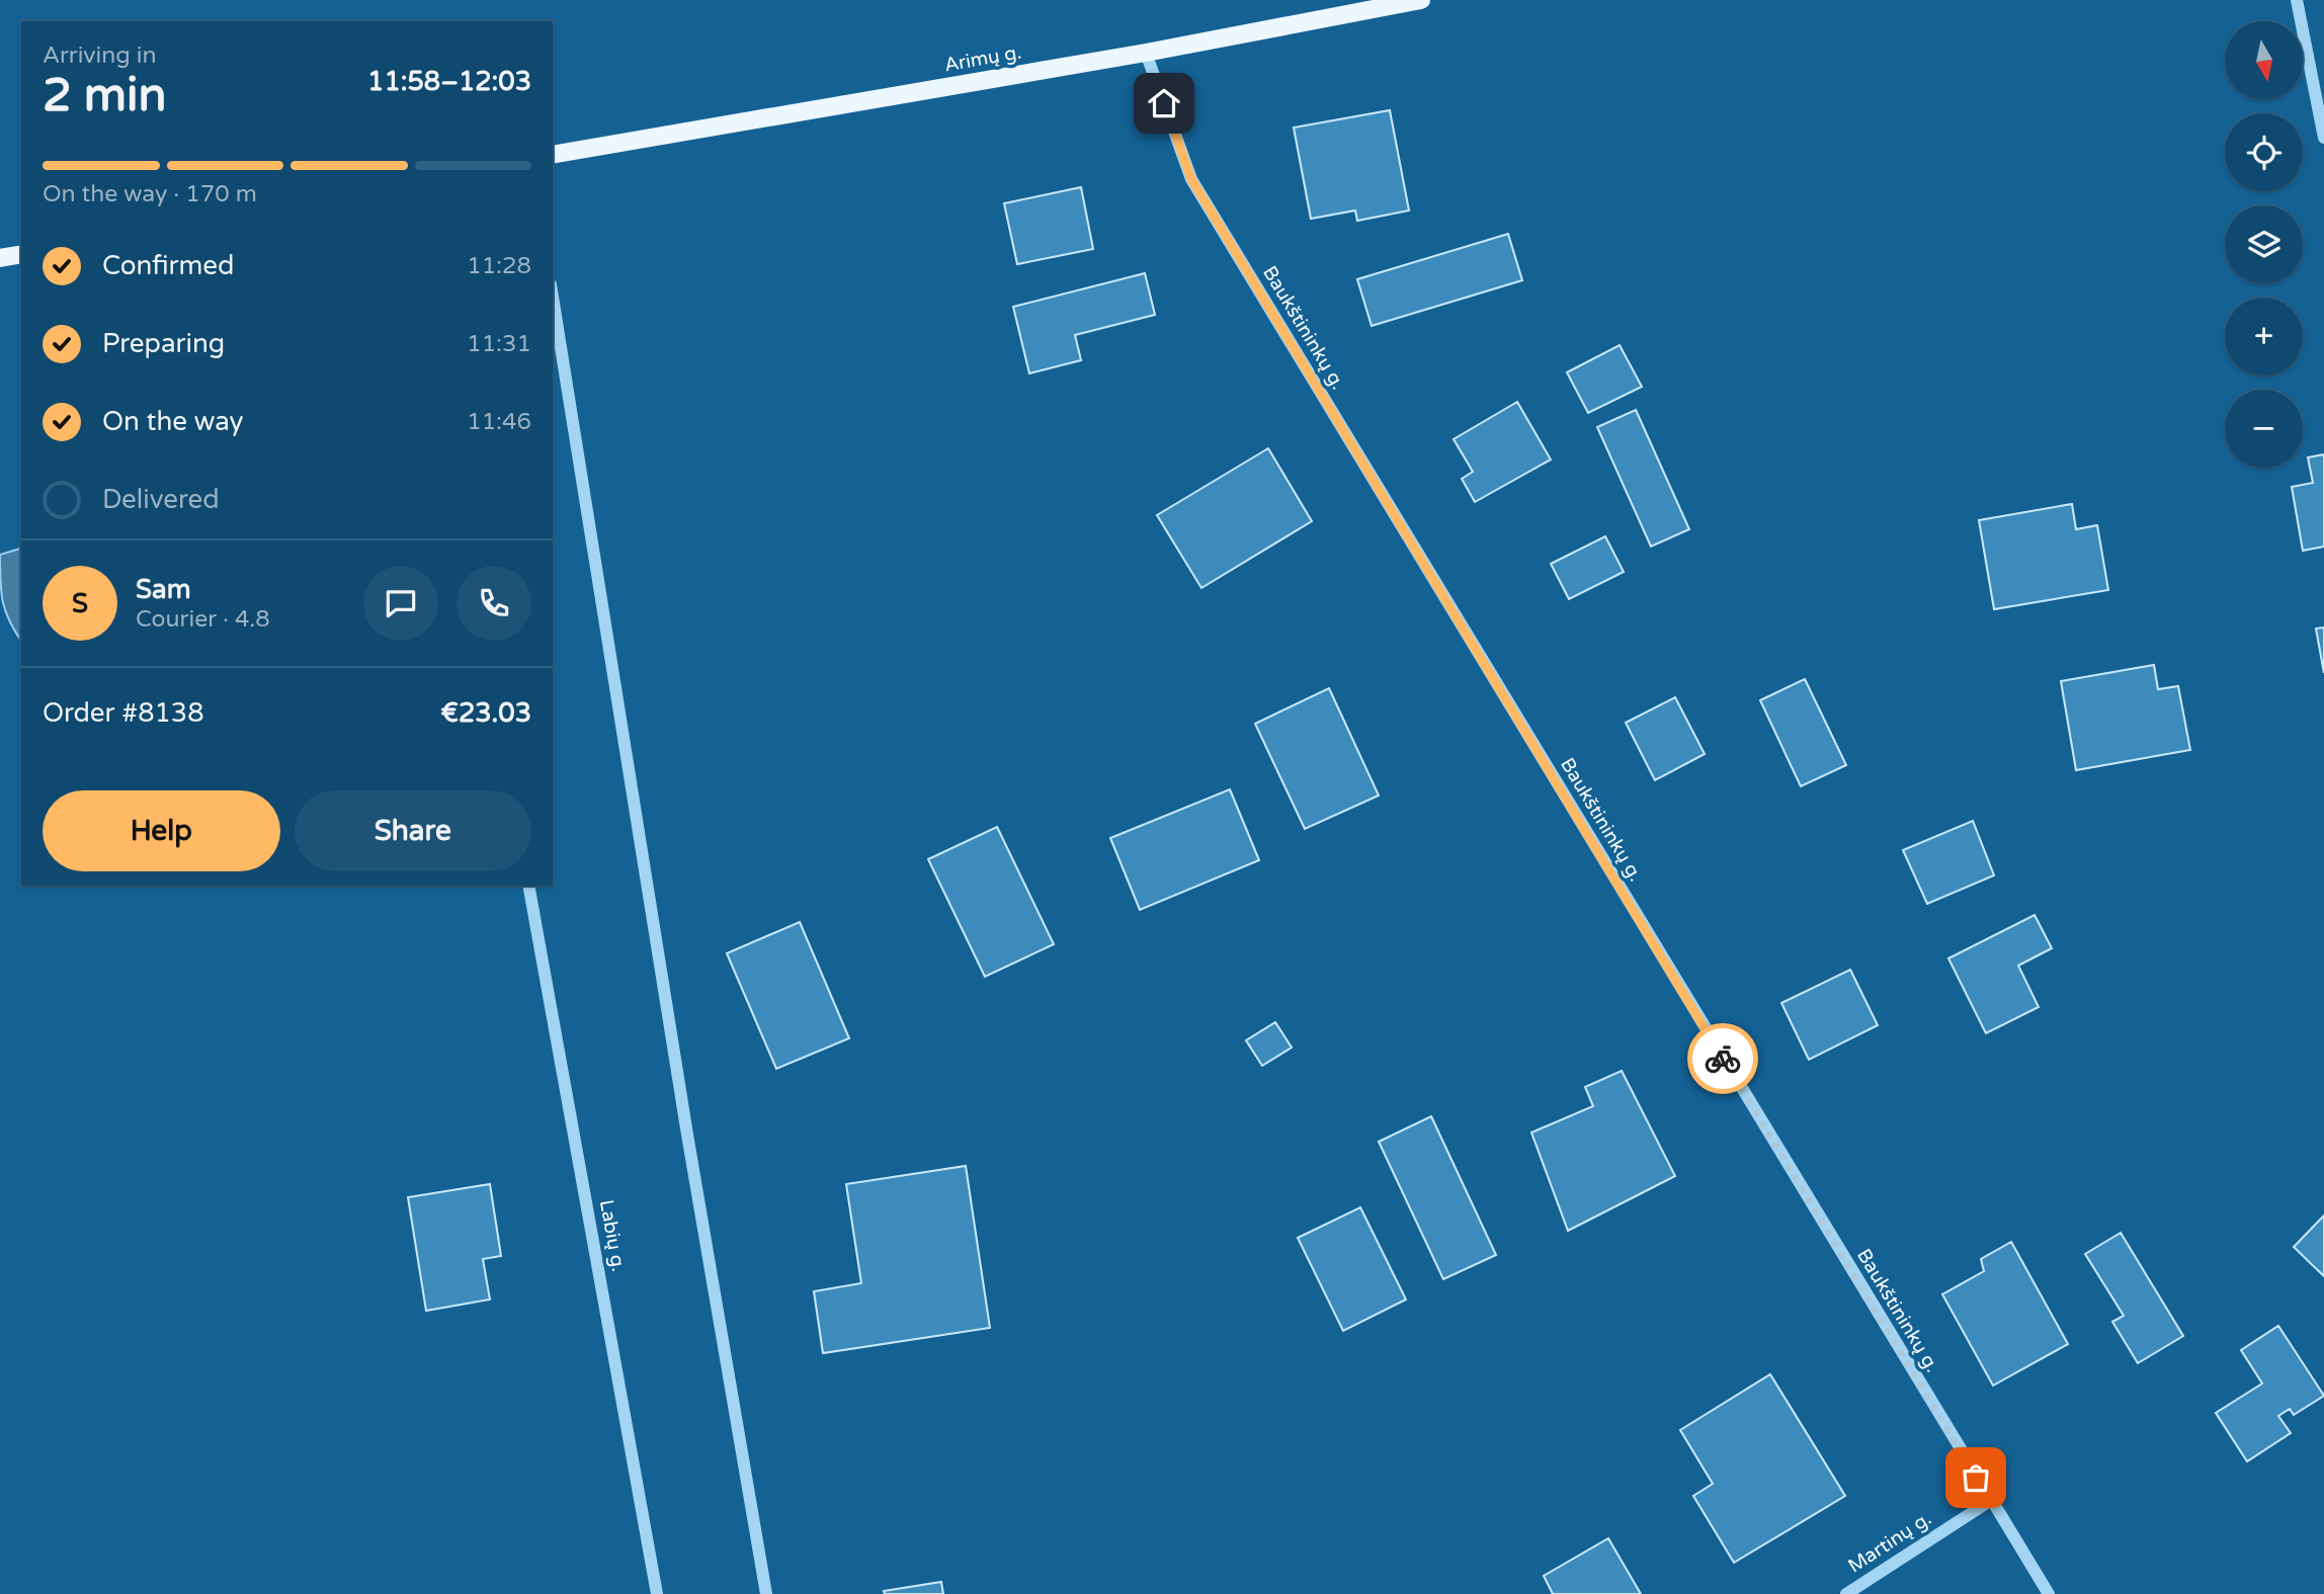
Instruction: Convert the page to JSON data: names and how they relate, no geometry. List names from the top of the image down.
{
  "streets": {
    "main road": ["Arimų g."],
    "street": ["Baukštininkų g.", "Labių g.", "Martinų g."]
  },
  "crossings": [
    ["Arimų g.", "Baukštininkų g."],
    ["Baukštininkų g.", "Martinų g."]
  ],
  "north": "bottom",
  "page": {
    "map_buttons": ["+", "−"],
    "heading": ["2 min", "Arriving in", "11:58–12:03"],
    "panel": [
      "Sam",
      "Courier · 4.8",
      "Order #8138",
      "€23.03"
    ],
    "bar": "On the way · 170 m",
    "list": [
      ["Confirmed", "11:28"],
      ["Preparing", "11:31"],
      ["On the way", "11:46"],
      "Delivered"
    ],
    "round": "S",
    "buttons": ["Help", "Share"]
  }
}
